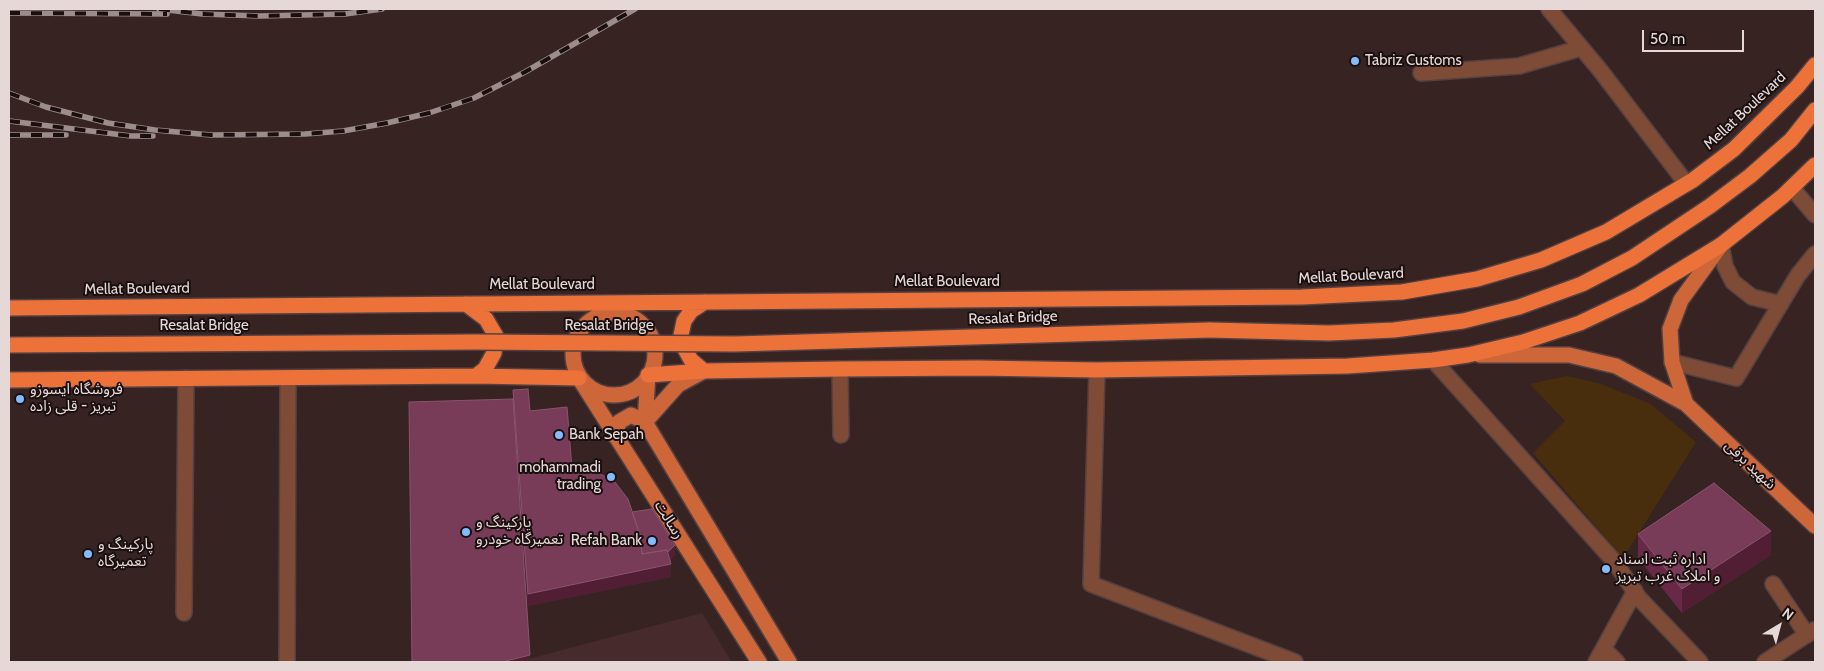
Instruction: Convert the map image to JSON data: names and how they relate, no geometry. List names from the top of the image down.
{
  "streets": {
    "highway": ["Mellat Boulevard", "Resalat Bridge"],
    "main road": ["شهید برقی", "رسالت"]
  },
  "places": [
    "Tabriz Customs",
    "فروشگاه ایسوزو تبریز - قلی زاده",
    "Bank Sepah",
    "mohammadi trading",
    "پارکینگ و تعمیرگاه خودرو",
    "Refah Bank",
    "پارکینگ و تعمیرگاه",
    "اداره ثبت اسناد و املاک غرب تبریز"
  ],
  "scale_bar": "50 m",
  "north": "top right"
}
